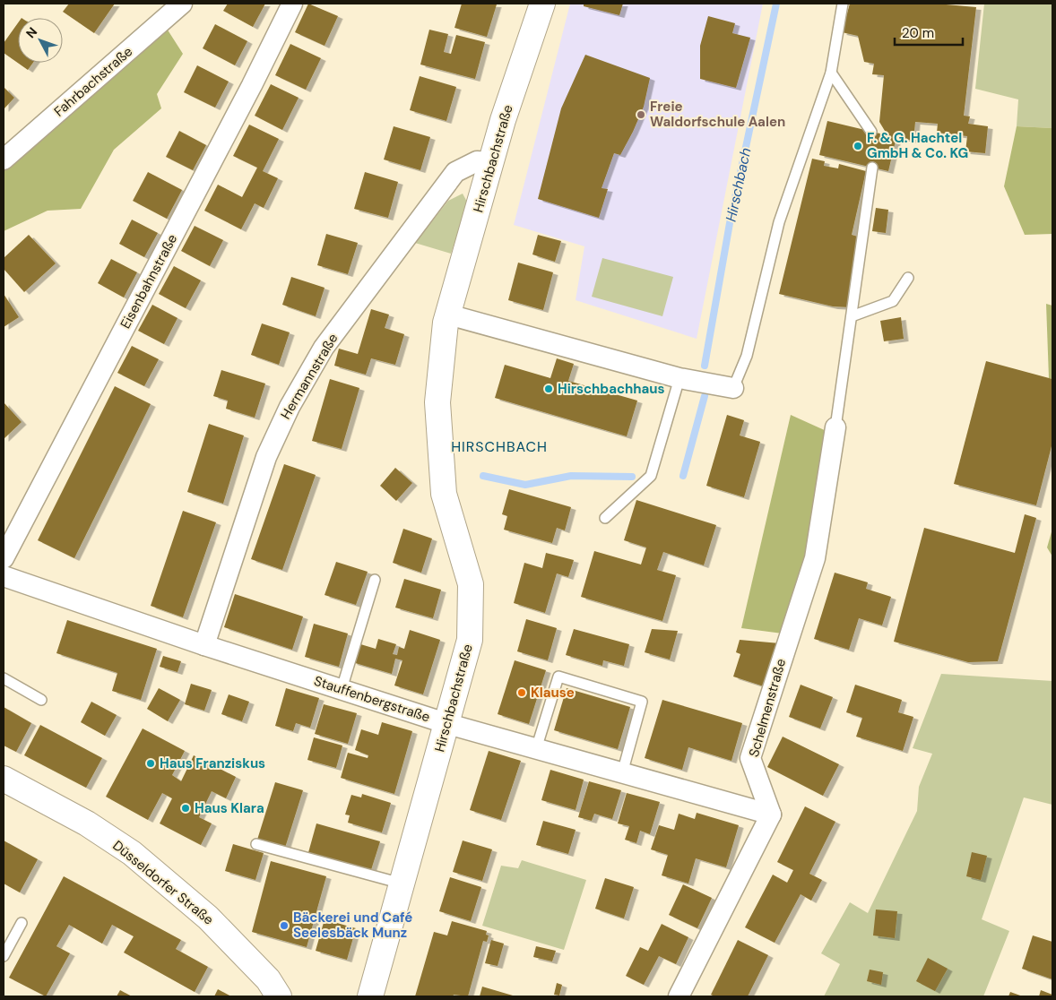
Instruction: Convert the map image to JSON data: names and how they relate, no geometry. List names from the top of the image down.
{
  "streets": {
    "street": [
      "Fahrbachstraße",
      "Hirschbachstraße",
      "Eisenbahnstraße",
      "Hermannstraße",
      "Stauffenbergstraße",
      "Schelmenstraße",
      "Düsseldorfer Straße"
    ]
  },
  "crossings": [
    ["Hirschbachstraße", "Hermannstraße"],
    ["Hirschbachstraße", "Stauffenbergstraße"],
    ["Hermannstraße", "Stauffenbergstraße"],
    ["Stauffenbergstraße", "Schelmenstraße"]
  ],
  "districts": ["HIRSCHBACH"],
  "water": ["Hirschbach"],
  "places": [
    "Freie Waldorfschule Aalen",
    "F. & G. Hachtel GmbH & Co. KG",
    "Hirschbachhaus",
    "Klause",
    "Haus Franziskus",
    "Haus Klara",
    "Bäckerei und Café Seelesbäck Munz"
  ],
  "scale_bar": "20 m",
  "north": "top left"
}
